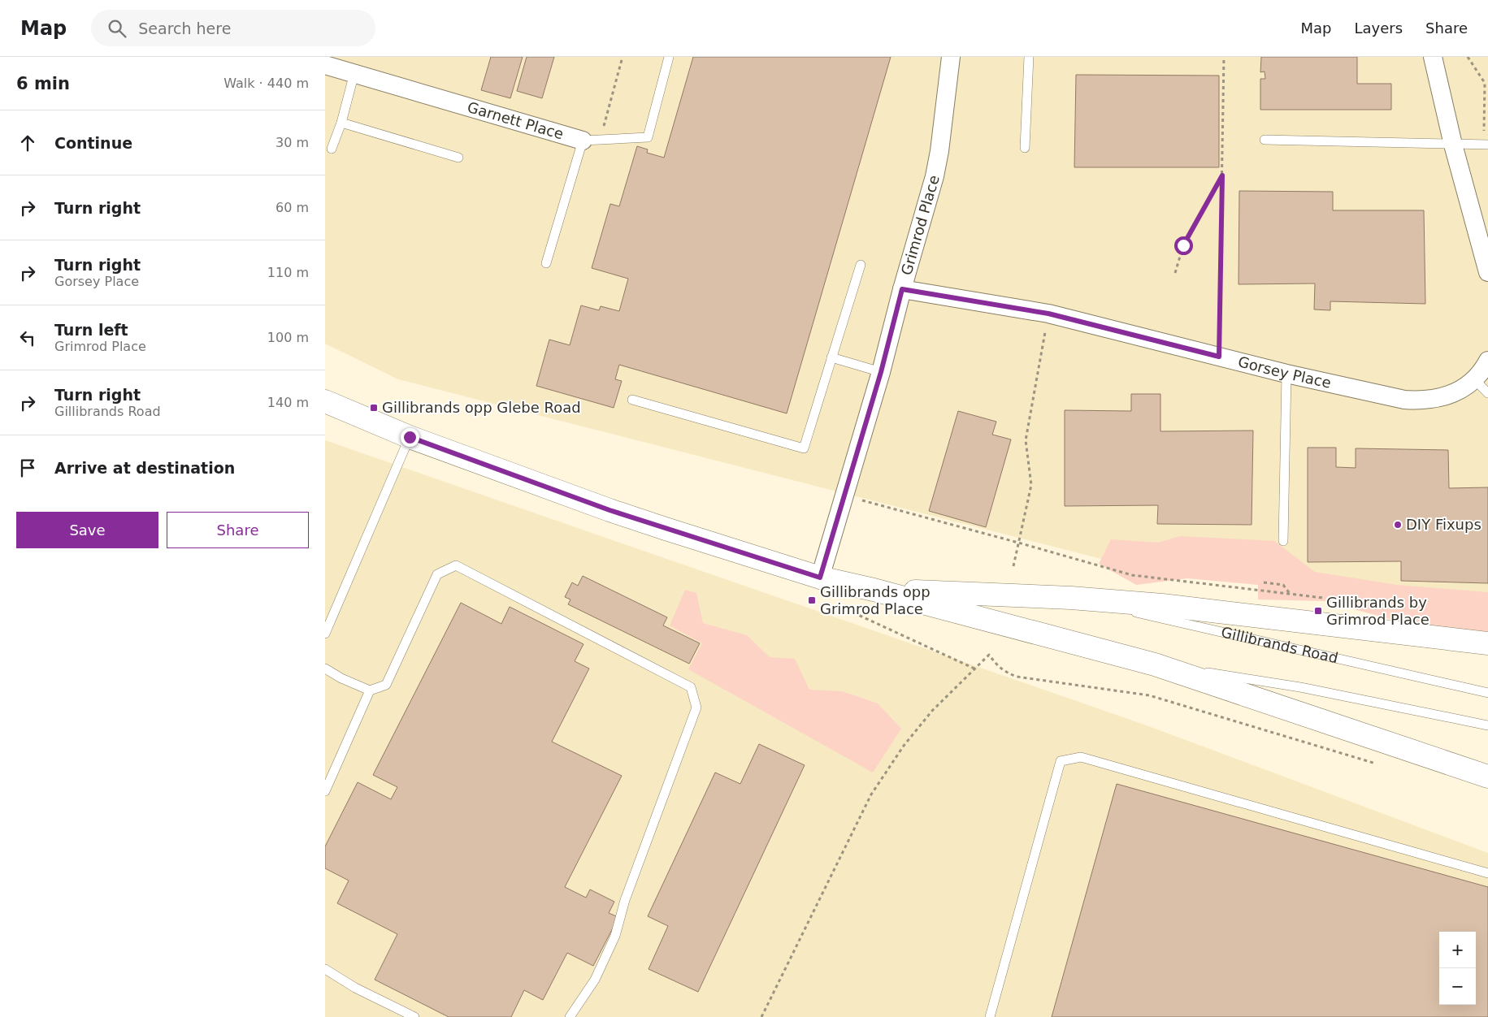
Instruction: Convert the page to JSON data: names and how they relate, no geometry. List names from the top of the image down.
{
  "streets": {
    "street": [
      "Garnett Place",
      "Grimrod Place",
      "Gorsey Place",
      "Gillibrands Road"
    ]
  },
  "crossings": [
    ["Grimrod Place", "Gorsey Place"],
    ["Grimrod Place", "Gillibrands Road"]
  ],
  "places": {
    "transit": ["Gillibrands opp Glebe Road", "Gillibrands opp Grimrod Place", "Gillibrands by Grimrod Place"],
    "other": ["DIY Fixups"]
  },
  "page": {
    "header": "Map",
    "search": "Search here",
    "nav": ["Map", "Layers", "Share"],
    "heading": ["6 min", "Walk · 440 m"],
    "list": [
      ["Continue", "30 m"],
      ["Turn right", "60 m"],
      ["Turn right", "Gorsey Place", "110 m"],
      ["Turn left", "Grimrod Place", "100 m"],
      ["Turn right", "Gillibrands Road", "140 m"],
      "Arrive at destination"
    ],
    "buttons": ["Save", "Share"],
    "map_buttons": ["+", "−"]
  }
}
